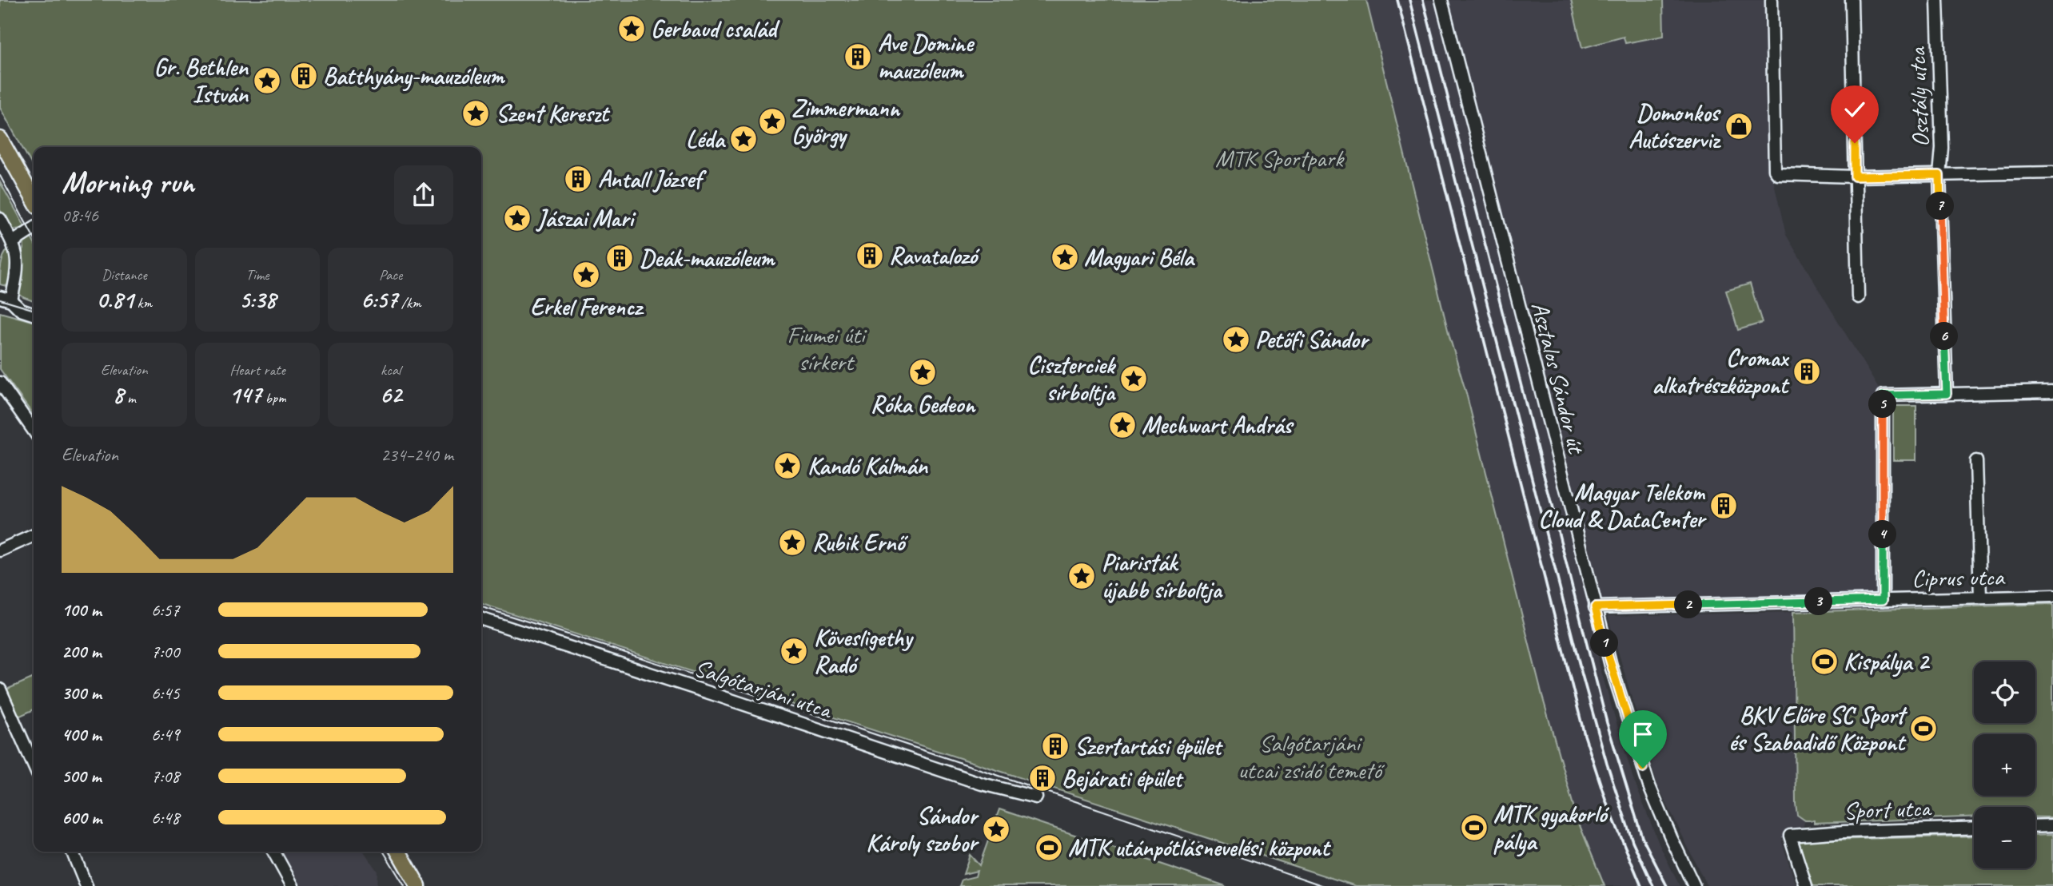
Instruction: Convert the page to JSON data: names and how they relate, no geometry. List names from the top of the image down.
{
  "streets": {
    "street": [
      "Osztály utca",
      "Asztalos Sándor út",
      "Ciprus utca",
      "Salgótarjáni utca",
      "Sport utca"
    ]
  },
  "crossings": [
    ["Asztalos Sándor út", "Ciprus utca"]
  ],
  "parks": ["MTK Sportpark", "Fiumei úti sírkert", "Salgótarjáni utcai zsidó temető"],
  "places": {
    "place": [
      "Gerbaud család",
      "Gr. Bethlen István",
      "Szent Kereszt",
      "Zimmermann György",
      "Léda",
      "Jászai Mari",
      "Magyari Béla",
      "Erkel Ferencz",
      "Petőfi Sándor",
      "Róka Gedeon",
      "Ciszterciek sírboltja",
      "Mechwart András",
      "Kandó Kálmán",
      "Rubik Ernő",
      "Piaristák újabb sírboltja",
      "Kövesligethy Radó",
      "Sándor Károly szobor"
    ],
    "building": [
      "Ave Domine mauzóleum",
      "Batthyány-mauzóleum",
      "Antall József",
      "Ravatalozó",
      "Deák-mauzóleum",
      "Cromax alkatrészközpont",
      "Magyar Telekom Cloud & DataCenter",
      "Szertartási épület",
      "Bejárati épület"
    ],
    "shop": ["Domonkos Autószerviz"],
    "sports": [
      "Kispálya 2",
      "BKV Előre SC Sport és Szabadidő Központ",
      "MTK gyakorló pálya",
      "MTK utánpótlásnevelési központ"
    ]
  },
  "page": {
    "heading": ["Morning run", "08:46"],
    "pins": [
      "7",
      "6",
      "5",
      "4",
      "3",
      "2",
      "1"
    ],
    "stats": [
      ["Distance", "0.81 km"],
      ["Time", "5:38"],
      ["Pace", "6:57 /km"],
      ["Elevation", "8 m"],
      ["Heart rate", "147 bpm"],
      ["kcal", "62"]
    ],
    "chart": ["Elevation", "234–240 m"],
    "list": [
      {
        "name": "100 m",
        "note": "6:57"
      },
      {
        "name": "200 m",
        "note": "7:00"
      },
      {
        "name": "300 m",
        "note": "6:45"
      },
      {
        "name": "400 m",
        "note": "6:49"
      },
      {
        "name": "500 m",
        "note": "7:08"
      },
      {
        "name": "600 m",
        "note": "6:48"
      }
    ],
    "map_buttons": ["+", "−"]
  }
}
